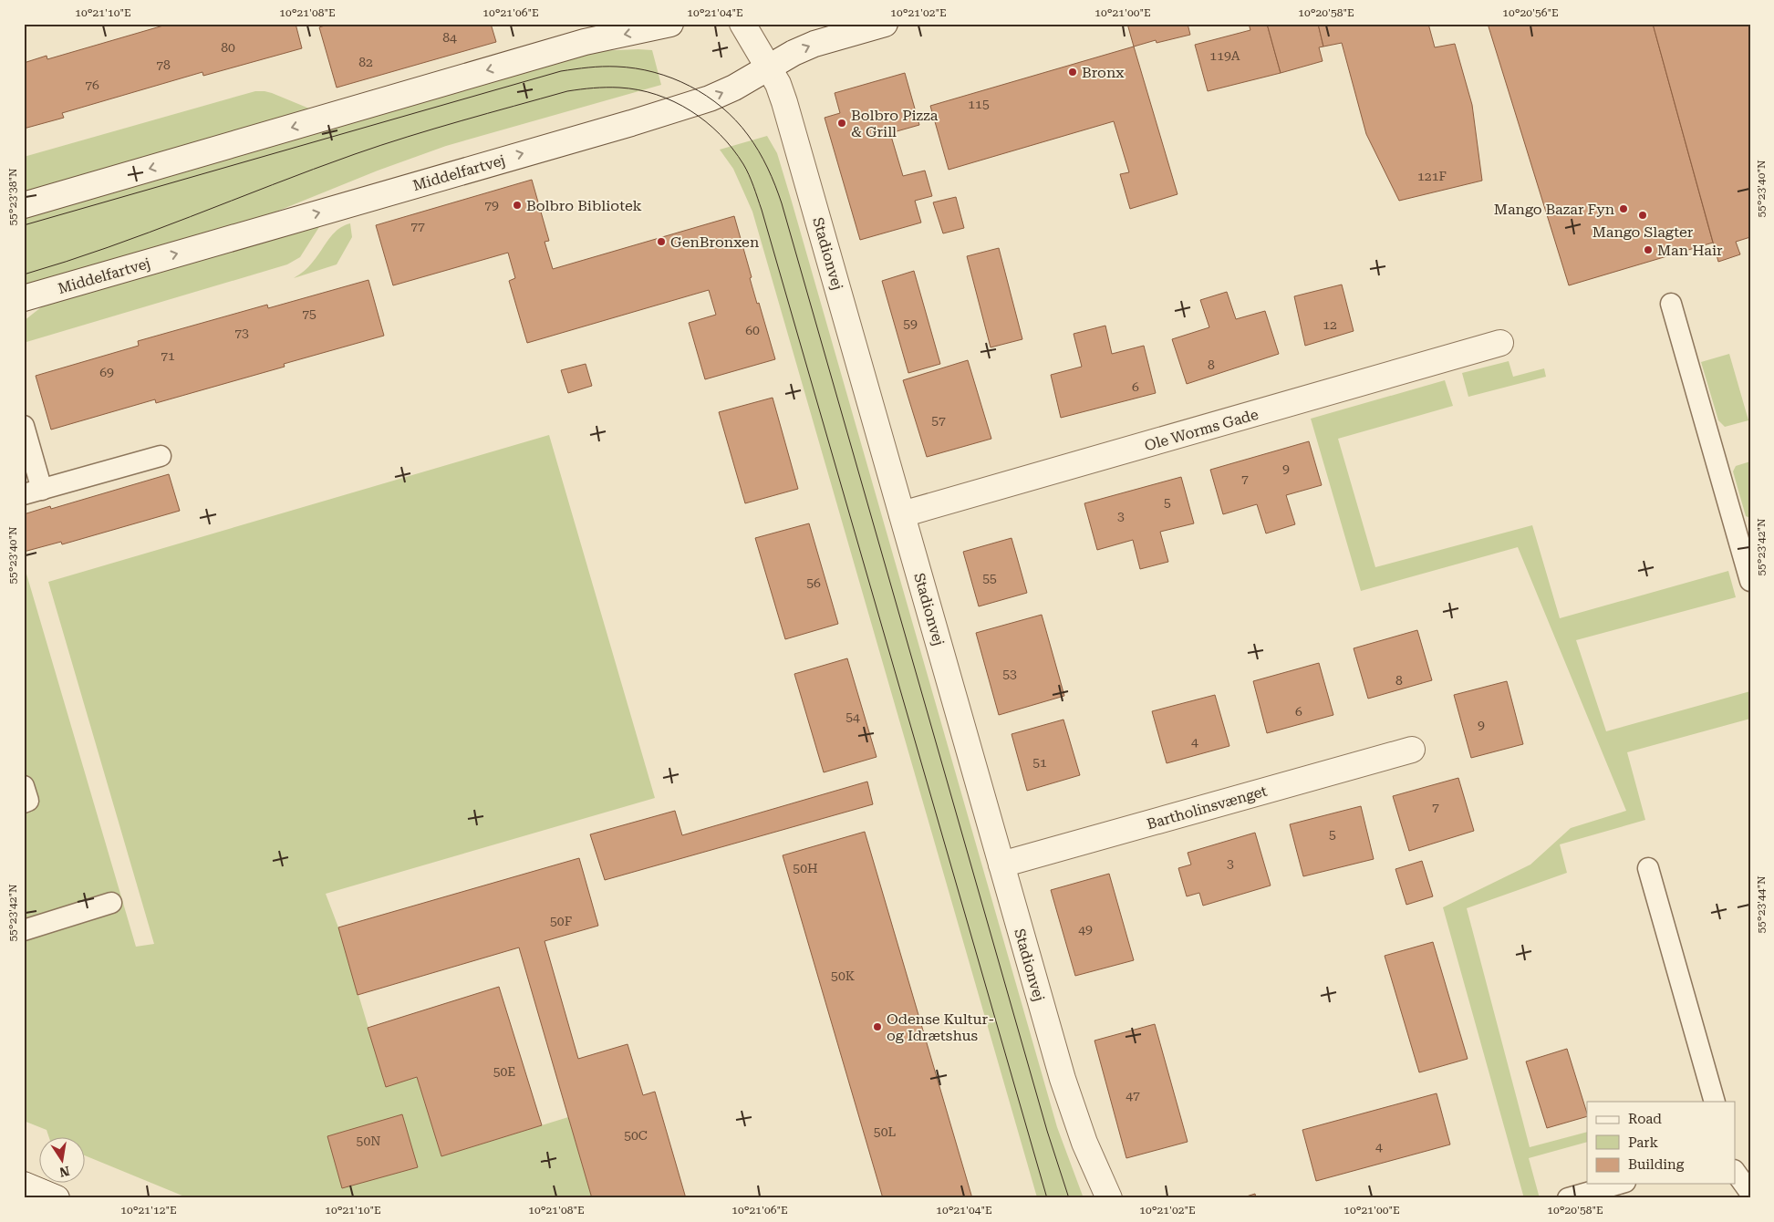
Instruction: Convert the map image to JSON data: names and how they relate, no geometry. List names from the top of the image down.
{
  "streets": {
    "street": [
      "Middelfartvej",
      "Stadionvej",
      "Ole Worms Gade",
      "Bartholinsvænget"
    ]
  },
  "crossings": [
    ["Middelfartvej", "Stadionvej"],
    ["Stadionvej", "Ole Worms Gade"],
    ["Stadionvej", "Bartholinsvænget"]
  ],
  "places": [
    "Bronx",
    "Bolbro Pizza & Grill",
    "Bolbro Bibliotek",
    "Mango Bazar Fyn",
    "Mango Slagter",
    "GenBronxen",
    "Man Hair",
    "Odense Kultur- og Idrætshus"
  ],
  "house_numbers": [
    "84",
    "80",
    "119A",
    "82",
    "78",
    "76",
    "115",
    "121F",
    "79",
    "77",
    "75",
    "59",
    "12",
    "60",
    "73",
    "71",
    "8",
    "69",
    "6",
    "57",
    "9",
    "7",
    "5",
    "3",
    "55",
    "56",
    "53",
    "8",
    "6",
    "54",
    "9",
    "4",
    "51",
    "7",
    "5",
    "3",
    "50H",
    "50F",
    "49",
    "50K",
    "50E",
    "47",
    "50L",
    "50C",
    "50N",
    "4"
  ],
  "legend": ["Road", "Park", "Building"],
  "north": "bottom",
  "coordinates": [
    "10°21'10\"E",
    "10°21'08\"E",
    "10°21'06\"E",
    "10°21'04\"E",
    "10°21'02\"E",
    "10°21'00\"E",
    "10°20'58\"E",
    "10°20'56\"E",
    "55°23'40\"N",
    "55°23'38\"N",
    "55°23'42\"N",
    "55°23'44\"N",
    "10°21'12\"E"
  ]
}
